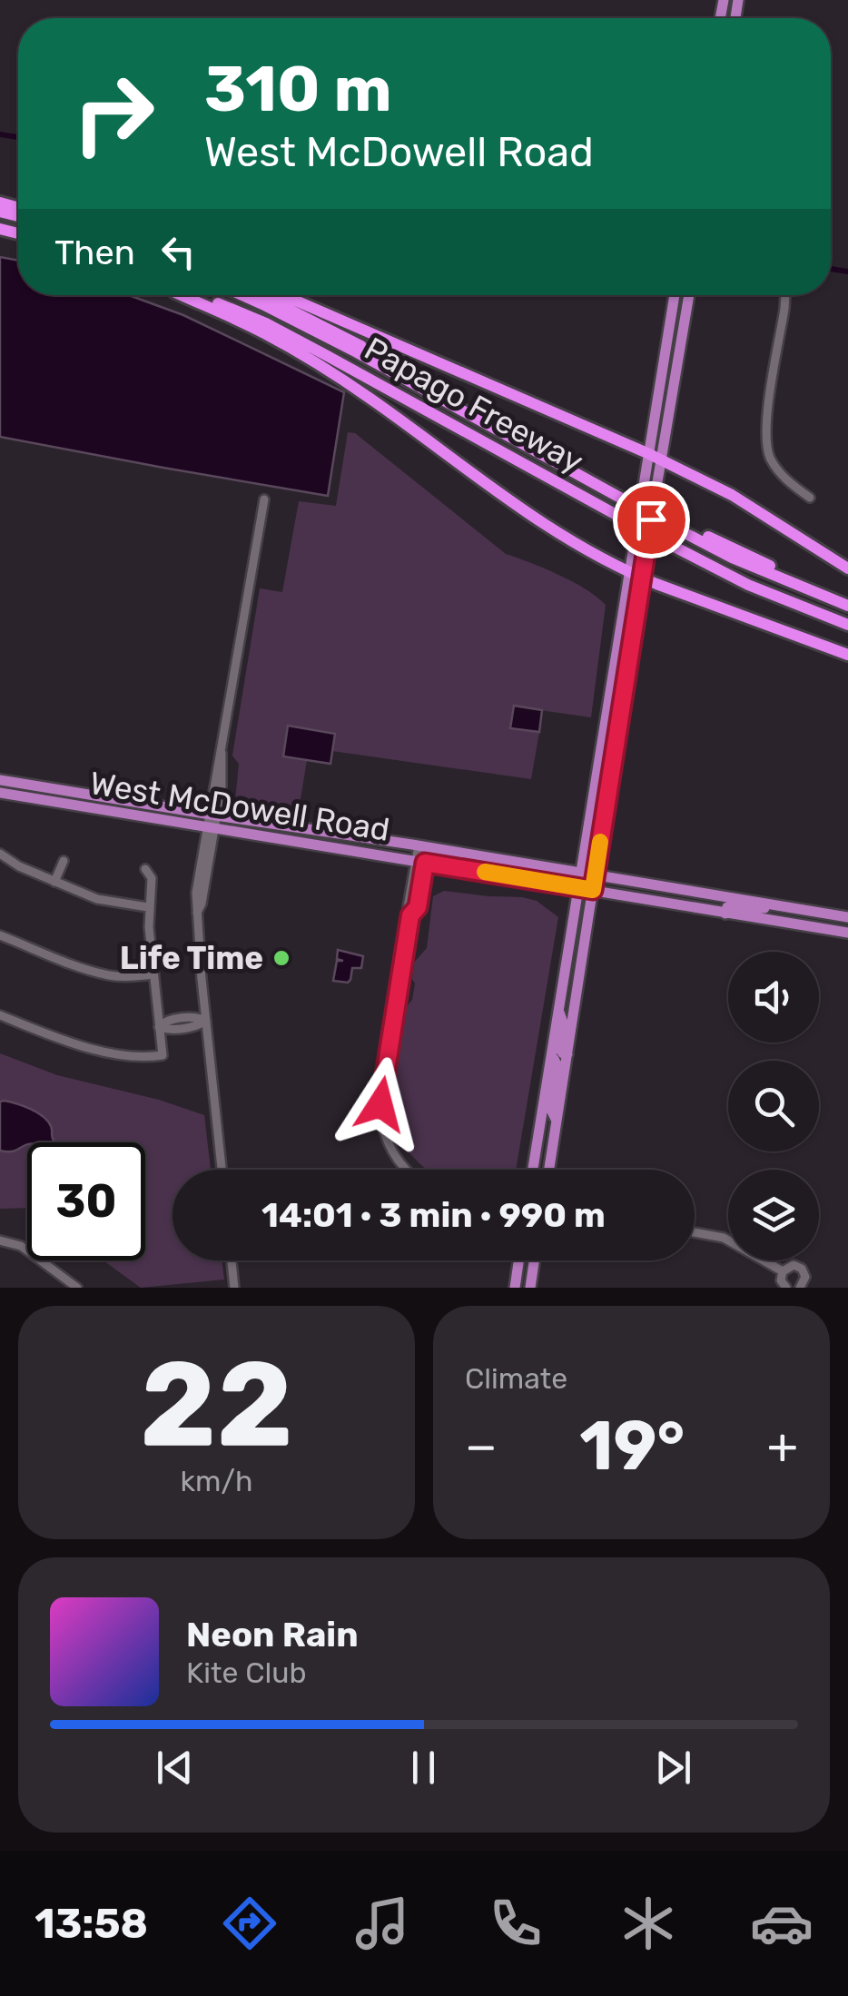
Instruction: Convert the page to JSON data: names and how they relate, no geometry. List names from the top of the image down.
{
  "streets": {
    "highway": ["Papago Freeway"],
    "main road": ["West McDowell Road"]
  },
  "places": ["Life Time"],
  "page": {
    "turn": ["310 m", "West McDowell Road"],
    "then": "Then",
    "limit": "30",
    "trip": "14:01 · 3 min · 990 m",
    "tile": [
      ["22", "km/h"],
      "Climate"
    ],
    "heat": ["−", "19°", "+"],
    "song": ["Neon Rain", "Kite Club"],
    "tabs": "13:58"
  }
}
